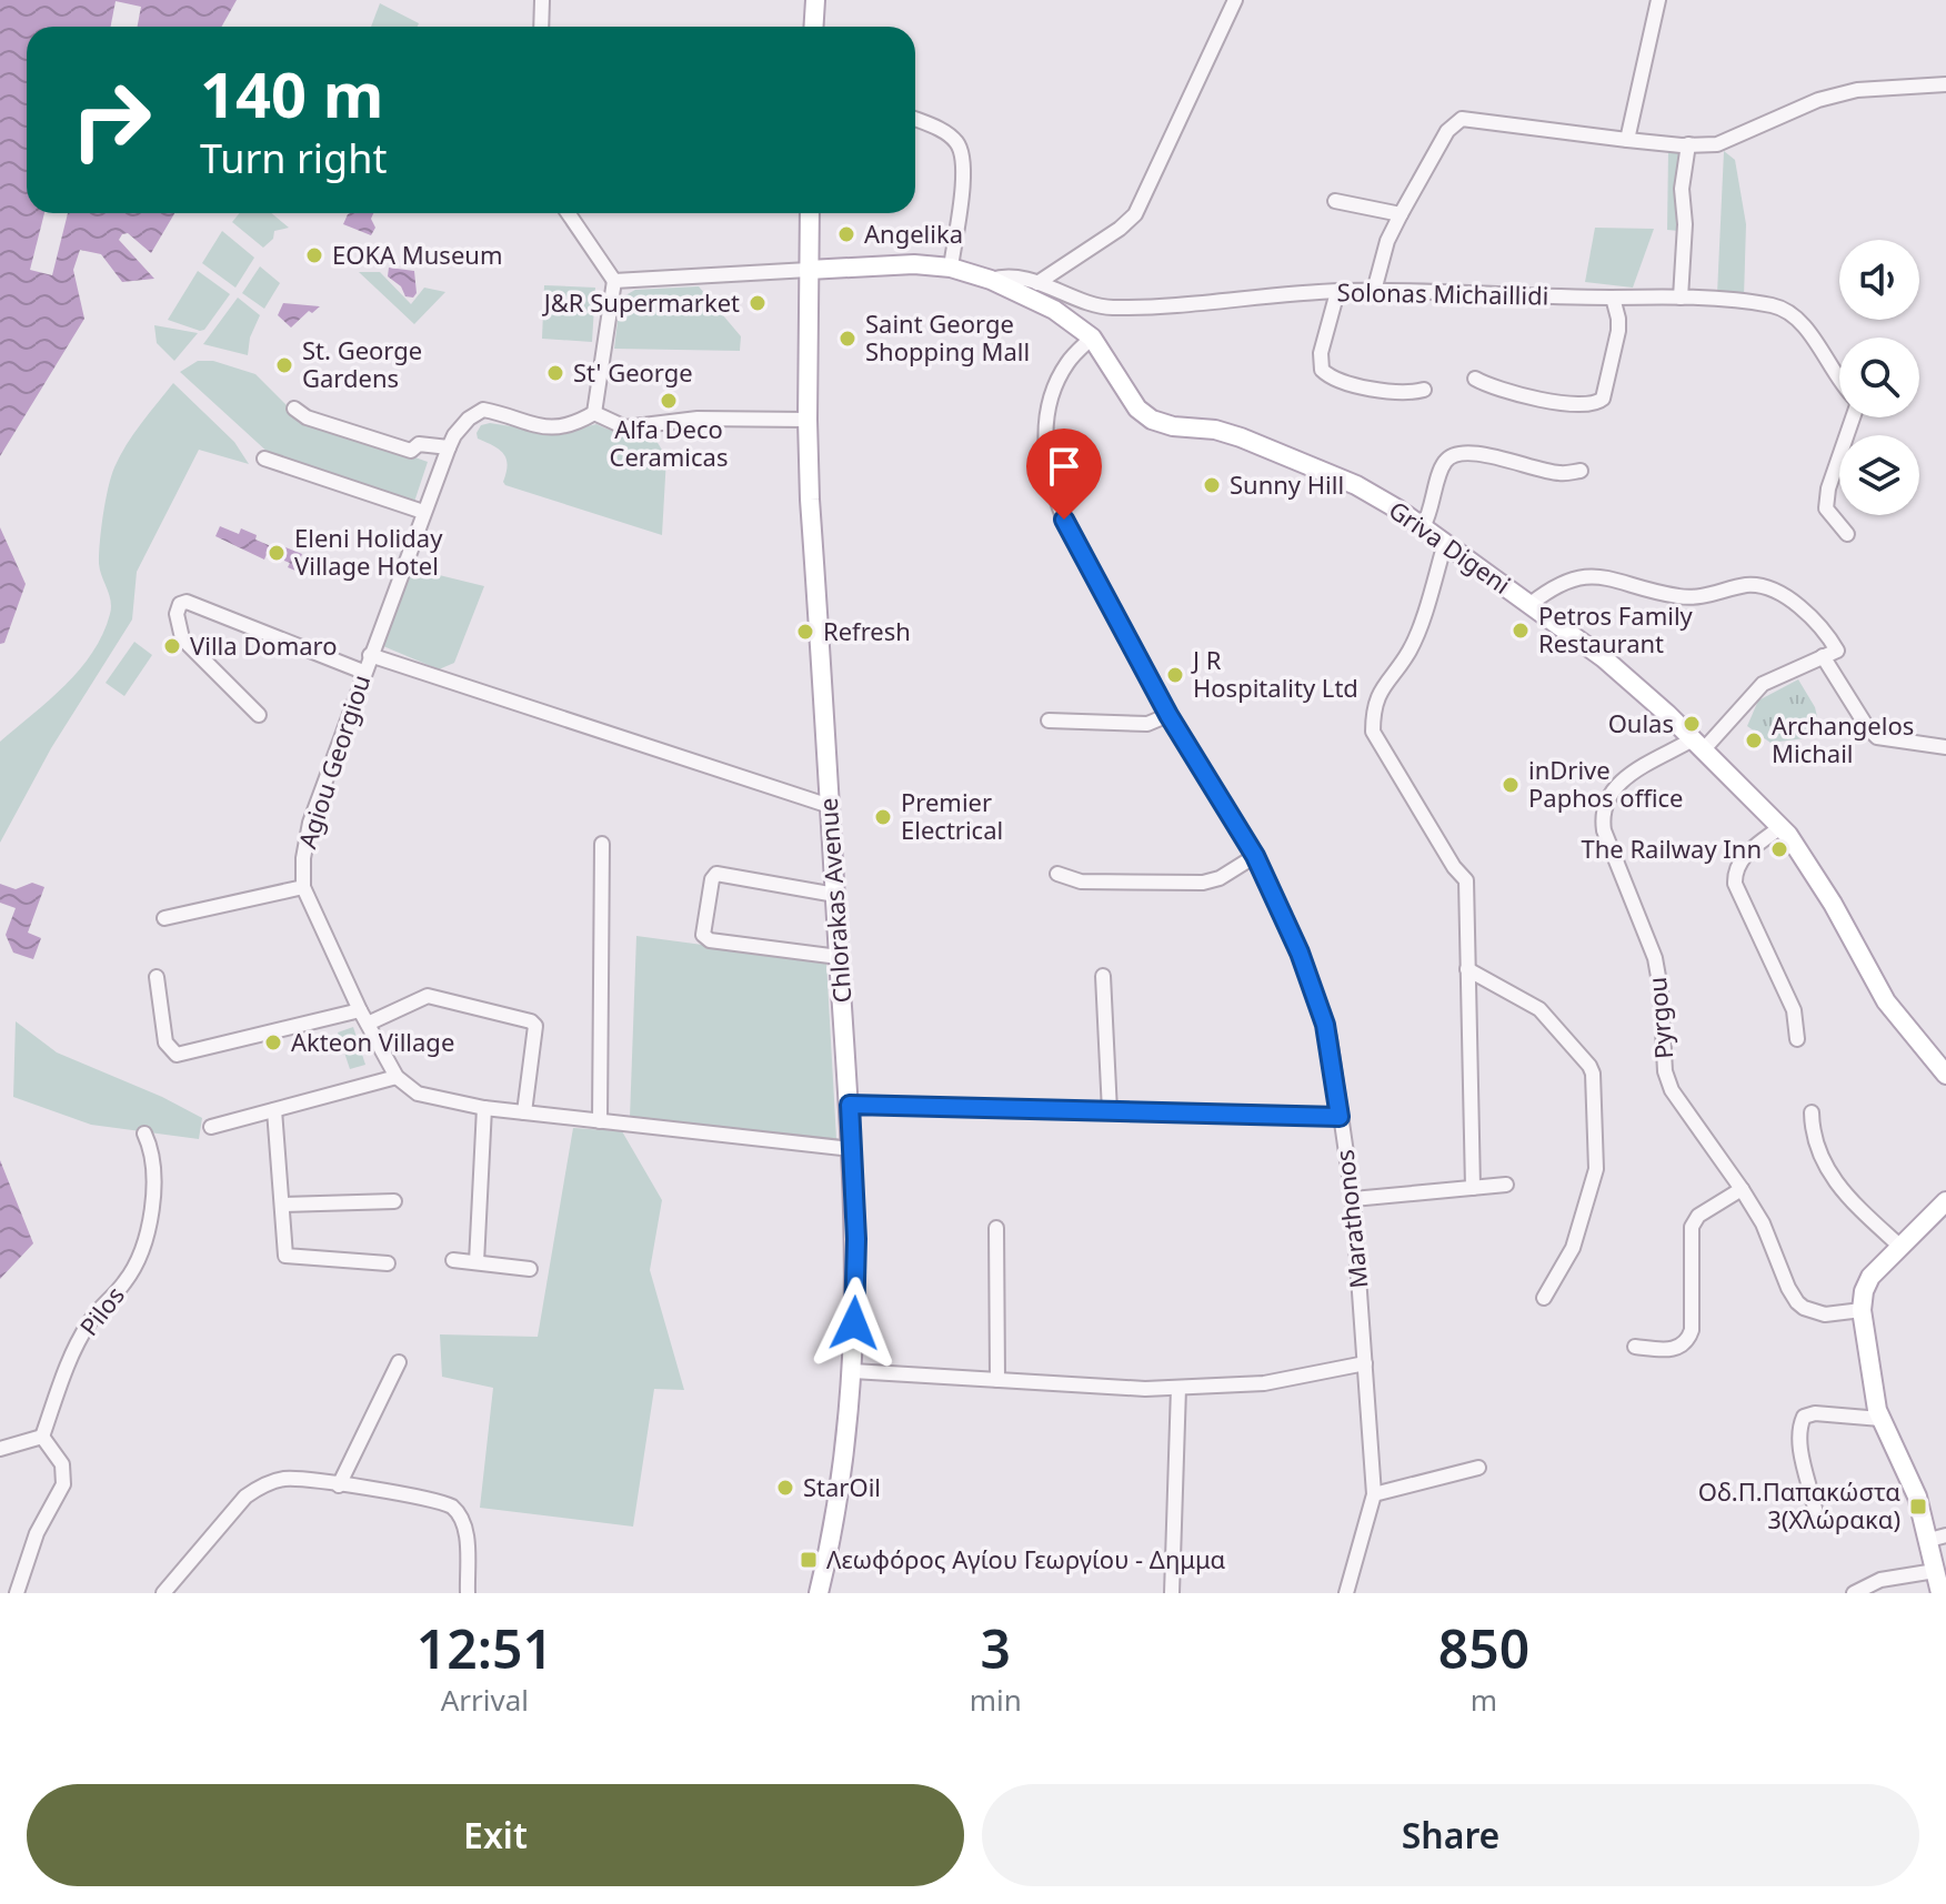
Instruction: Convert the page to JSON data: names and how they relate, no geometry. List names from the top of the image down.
{
  "streets": {
    "main road": ["Griva Digeni", "Chlorakas Avenue"],
    "street": [
      "Solonas Michaillidi",
      "Agiou Georgiou",
      "Pyrgou",
      "Marathonos",
      "Pilos"
    ]
  },
  "crossings": [
    ["Solonas Michaillidi", "Griva Digeni"],
    ["Griva Digeni", "Chlorakas Avenue"],
    ["Griva Digeni", "Pyrgou"],
    ["Griva Digeni", "Marathonos"]
  ],
  "places": {
    "other": [
      "Angelika",
      "EOKA Museum",
      "J&R Supermarket",
      "Saint George Shopping Mall",
      "St. George Gardens",
      "St' George",
      "Alfa Deco Ceramicas",
      "Sunny Hill",
      "Eleni Holiday Village Hotel",
      "Petros Family Restaurant",
      "Refresh",
      "Villa Domaro",
      "J R Hospitality Ltd",
      "Oulas",
      "Archangelos Michail",
      "inDrive Paphos office",
      "Premier Electrical",
      "The Railway Inn",
      "Akteon Village",
      "StarOil"
    ],
    "transit": ["Οδ.Π.Παπακώστα 3(Χλώρακα)", "Λεωφόρος Αγίου Γεωργίου - Δημμα"]
  },
  "page": {
    "turn": ["140 m", "Turn right"],
    "eta": [
      "12:51",
      "Arrival",
      "3",
      "min",
      "850",
      "m"
    ],
    "buttons": ["Exit", "Share"]
  }
}
